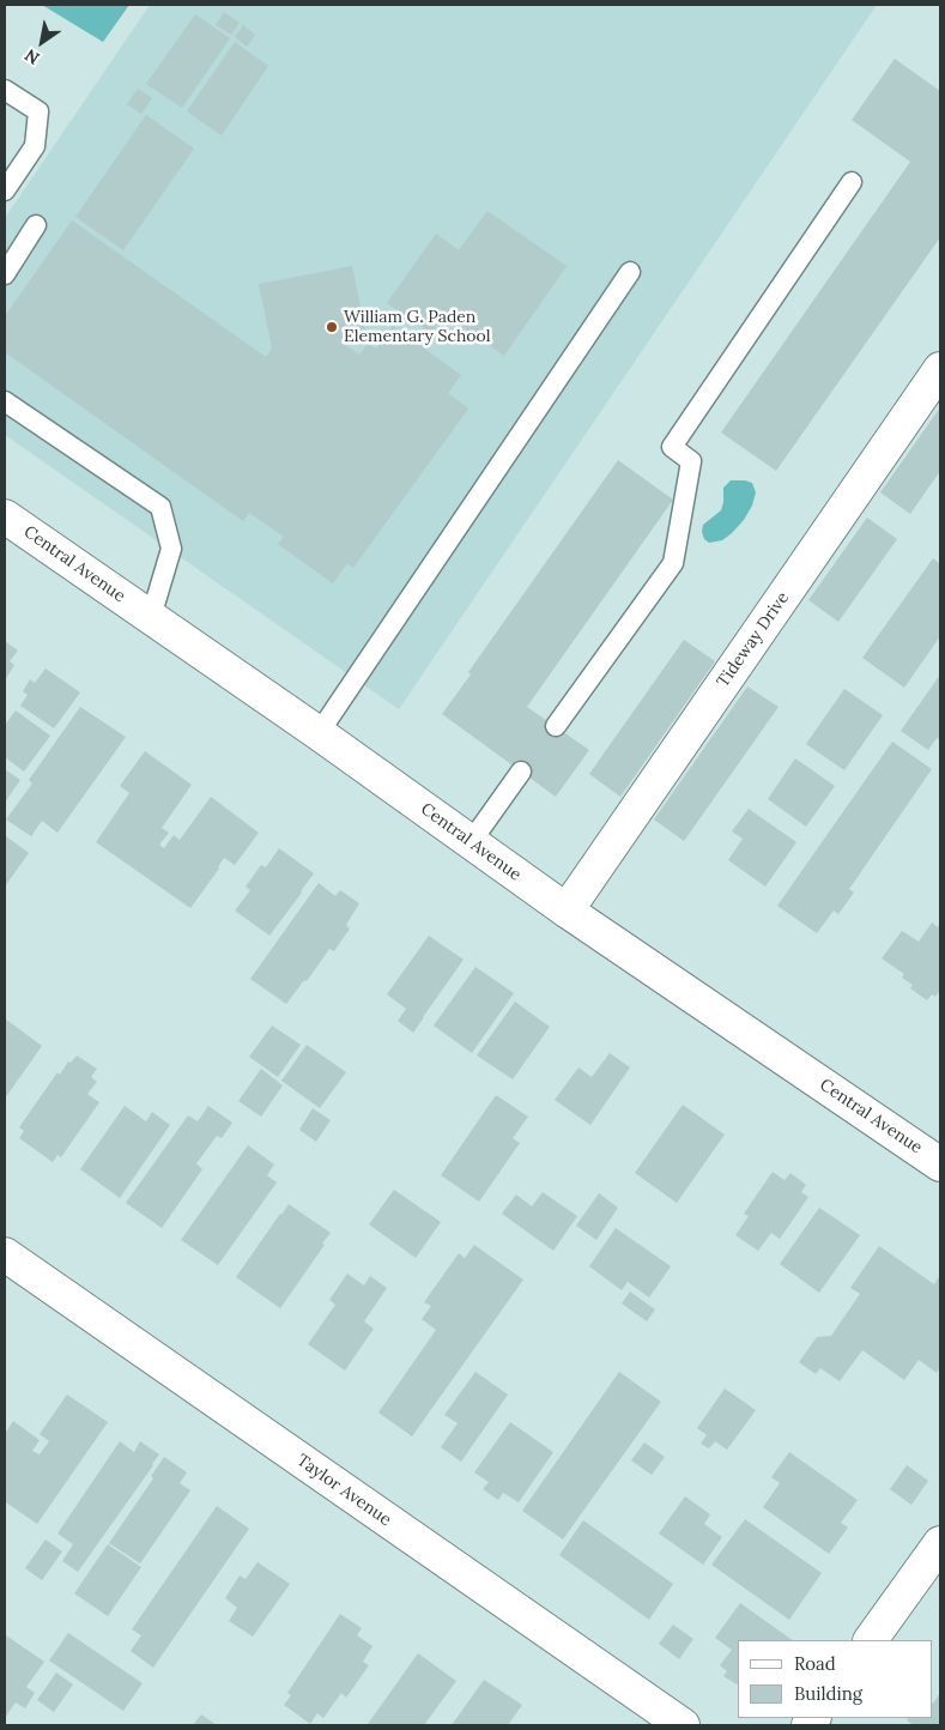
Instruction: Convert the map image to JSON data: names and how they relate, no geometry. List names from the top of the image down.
{
  "streets": {
    "street": ["Central Avenue", "Tideway Drive", "Taylor Avenue"]
  },
  "crossings": [
    ["Central Avenue", "Tideway Drive"]
  ],
  "places": ["William G. Paden Elementary School"],
  "legend": ["Road", "Building"],
  "north": "bottom left"
}
